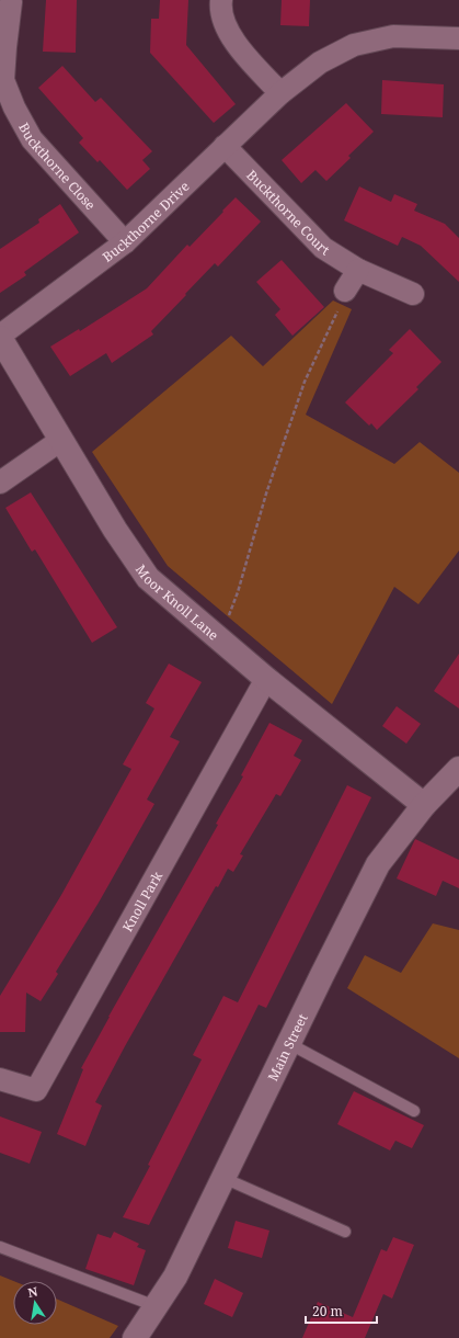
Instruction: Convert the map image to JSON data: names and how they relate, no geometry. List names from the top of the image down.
{
  "streets": {
    "street": [
      "Buckthorne Close",
      "Buckthorne Court",
      "Buckthorne Drive",
      "Moor Knoll Lane",
      "Knoll Park",
      "Main Street"
    ]
  },
  "crossings": [
    ["Buckthorne Close", "Buckthorne Drive"],
    ["Buckthorne Court", "Buckthorne Drive"],
    ["Buckthorne Drive", "Moor Knoll Lane"],
    ["Moor Knoll Lane", "Knoll Park"],
    ["Moor Knoll Lane", "Main Street"]
  ],
  "scale_bar": "20 m",
  "north": "top"
}
